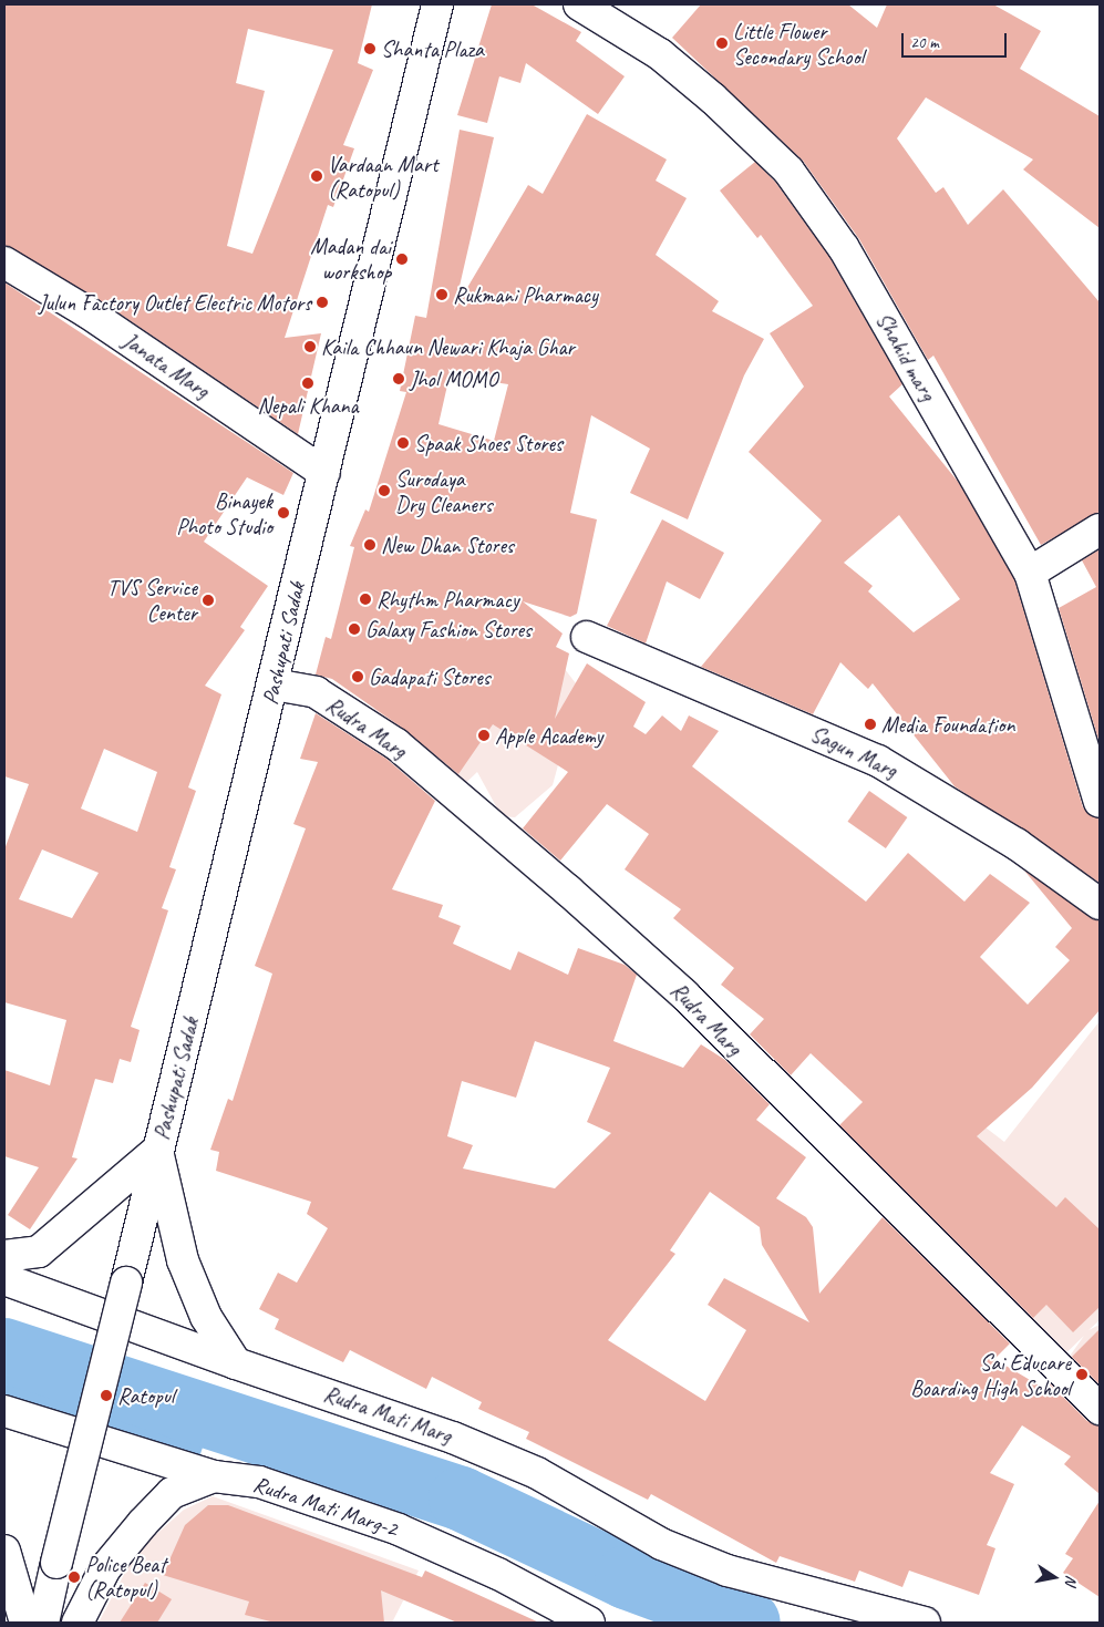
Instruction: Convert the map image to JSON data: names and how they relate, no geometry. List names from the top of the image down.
{
  "streets": {
    "street": [
      "Shahid marg",
      "Janata Marg",
      "Pashupati Sadak",
      "Rudra Marg",
      "Sagun Marg",
      "Rudra Mati Marg",
      "Rudra Mati Marg-2"
    ]
  },
  "crossings": [
    ["Janata Marg", "Pashupati Sadak"],
    ["Pashupati Sadak", "Rudra Marg"]
  ],
  "places": [
    "Little Flower Secondary School",
    "Shanta Plaza",
    "Vardaan Mart (Ratopul)",
    "Madan dai workshop",
    "Rukmani Pharmacy",
    "Julun Factory Outlet Electric Motors",
    "Kaila Chhaun Newari Khaja Ghar",
    "Jhol MOMO",
    "Nepali Khana",
    "Spaak Shoes Stores",
    "Surodaya Dry Cleaners",
    "Binayek Photo Studio",
    "New Dhan Stores",
    "Rhythm Pharmacy",
    "TVS Service Center",
    "Galaxy Fashion Stores",
    "Gadapati Stores",
    "Media Foundation",
    "Apple Academy",
    "Sai Educare Boarding High School",
    "Ratopul",
    "Police Beat (Ratopul)"
  ],
  "scale_bar": "20 m",
  "north": "right"
}
